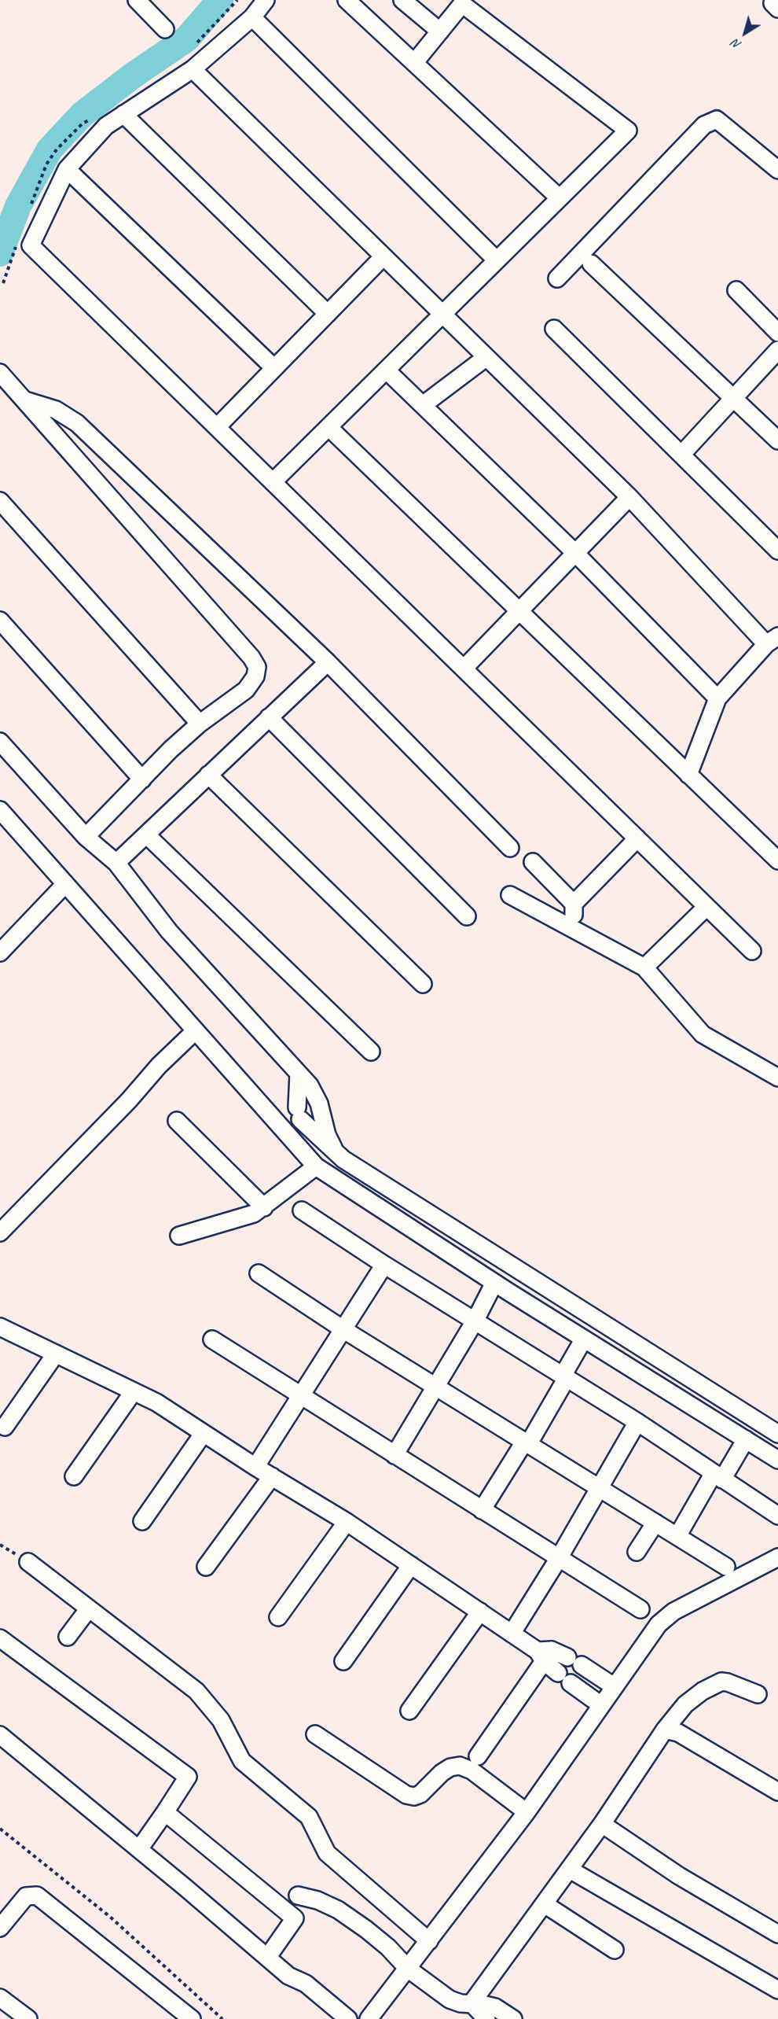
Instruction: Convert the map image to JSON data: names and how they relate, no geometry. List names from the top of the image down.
{
  "north": "bottom left"
}
